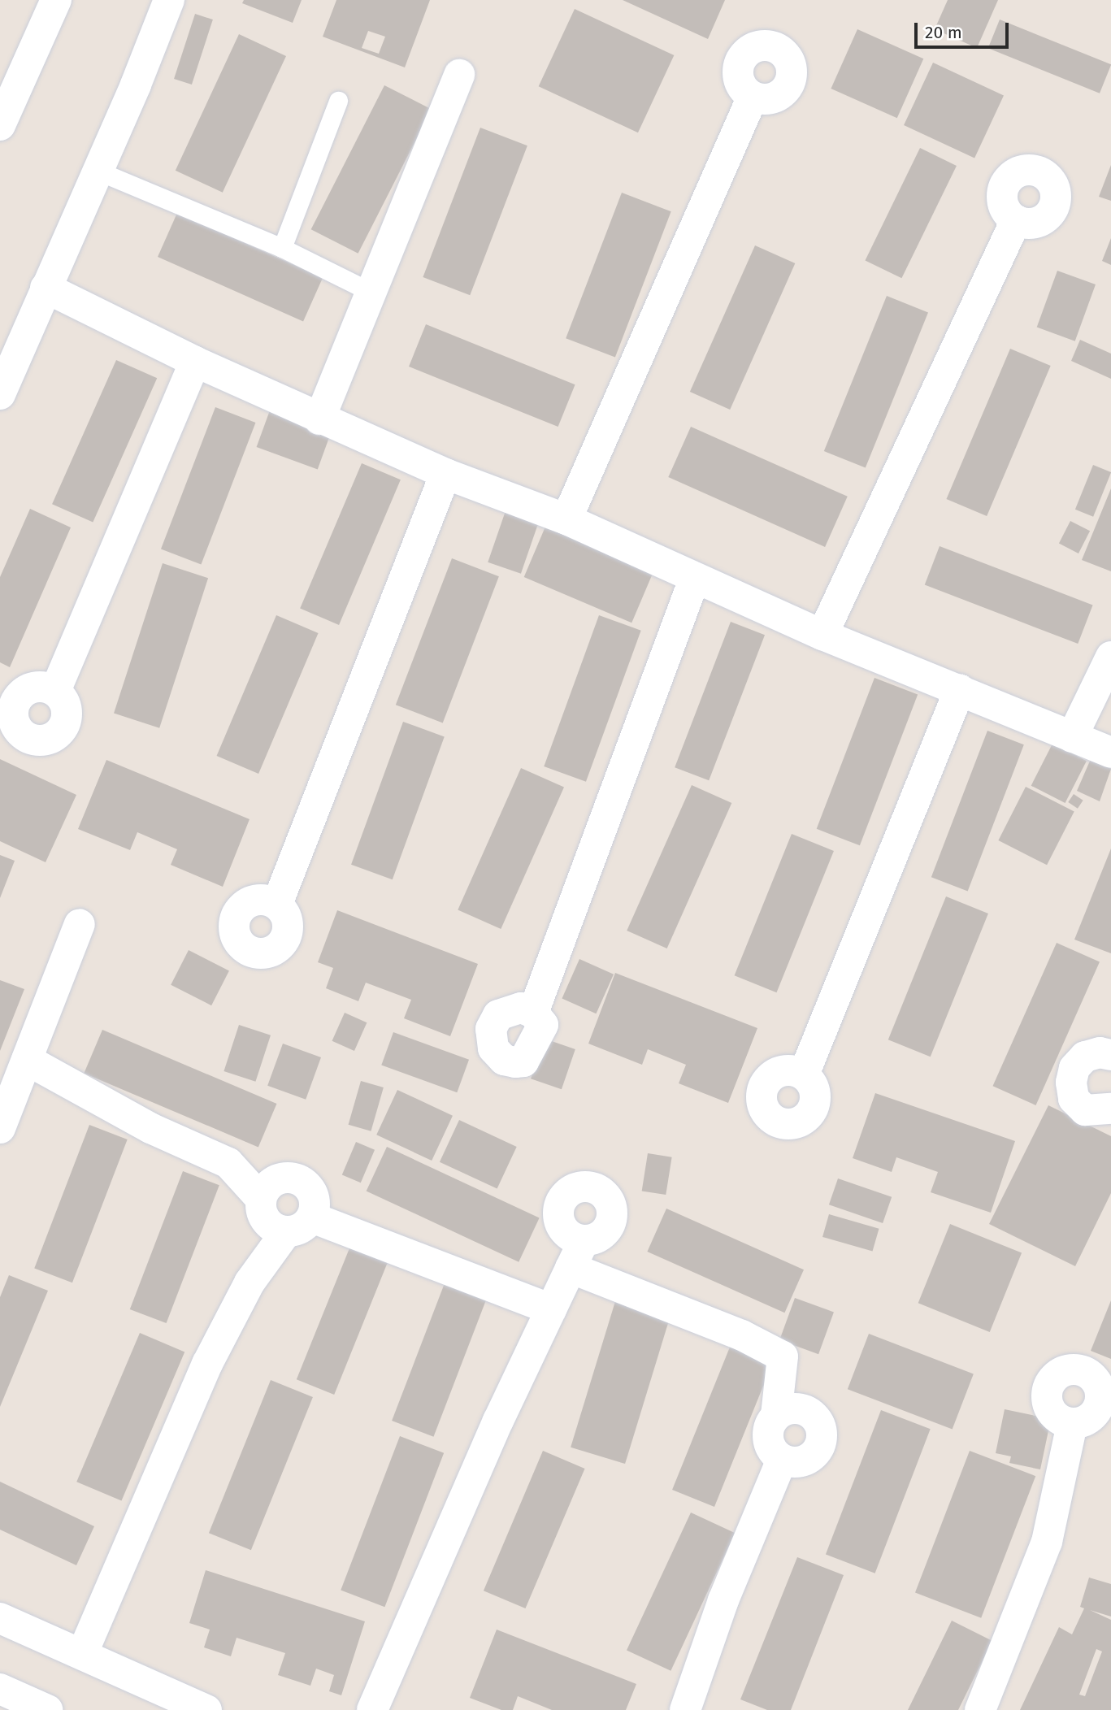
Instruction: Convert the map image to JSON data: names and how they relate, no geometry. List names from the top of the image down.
{
  "scale_bar": "20 m"
}
